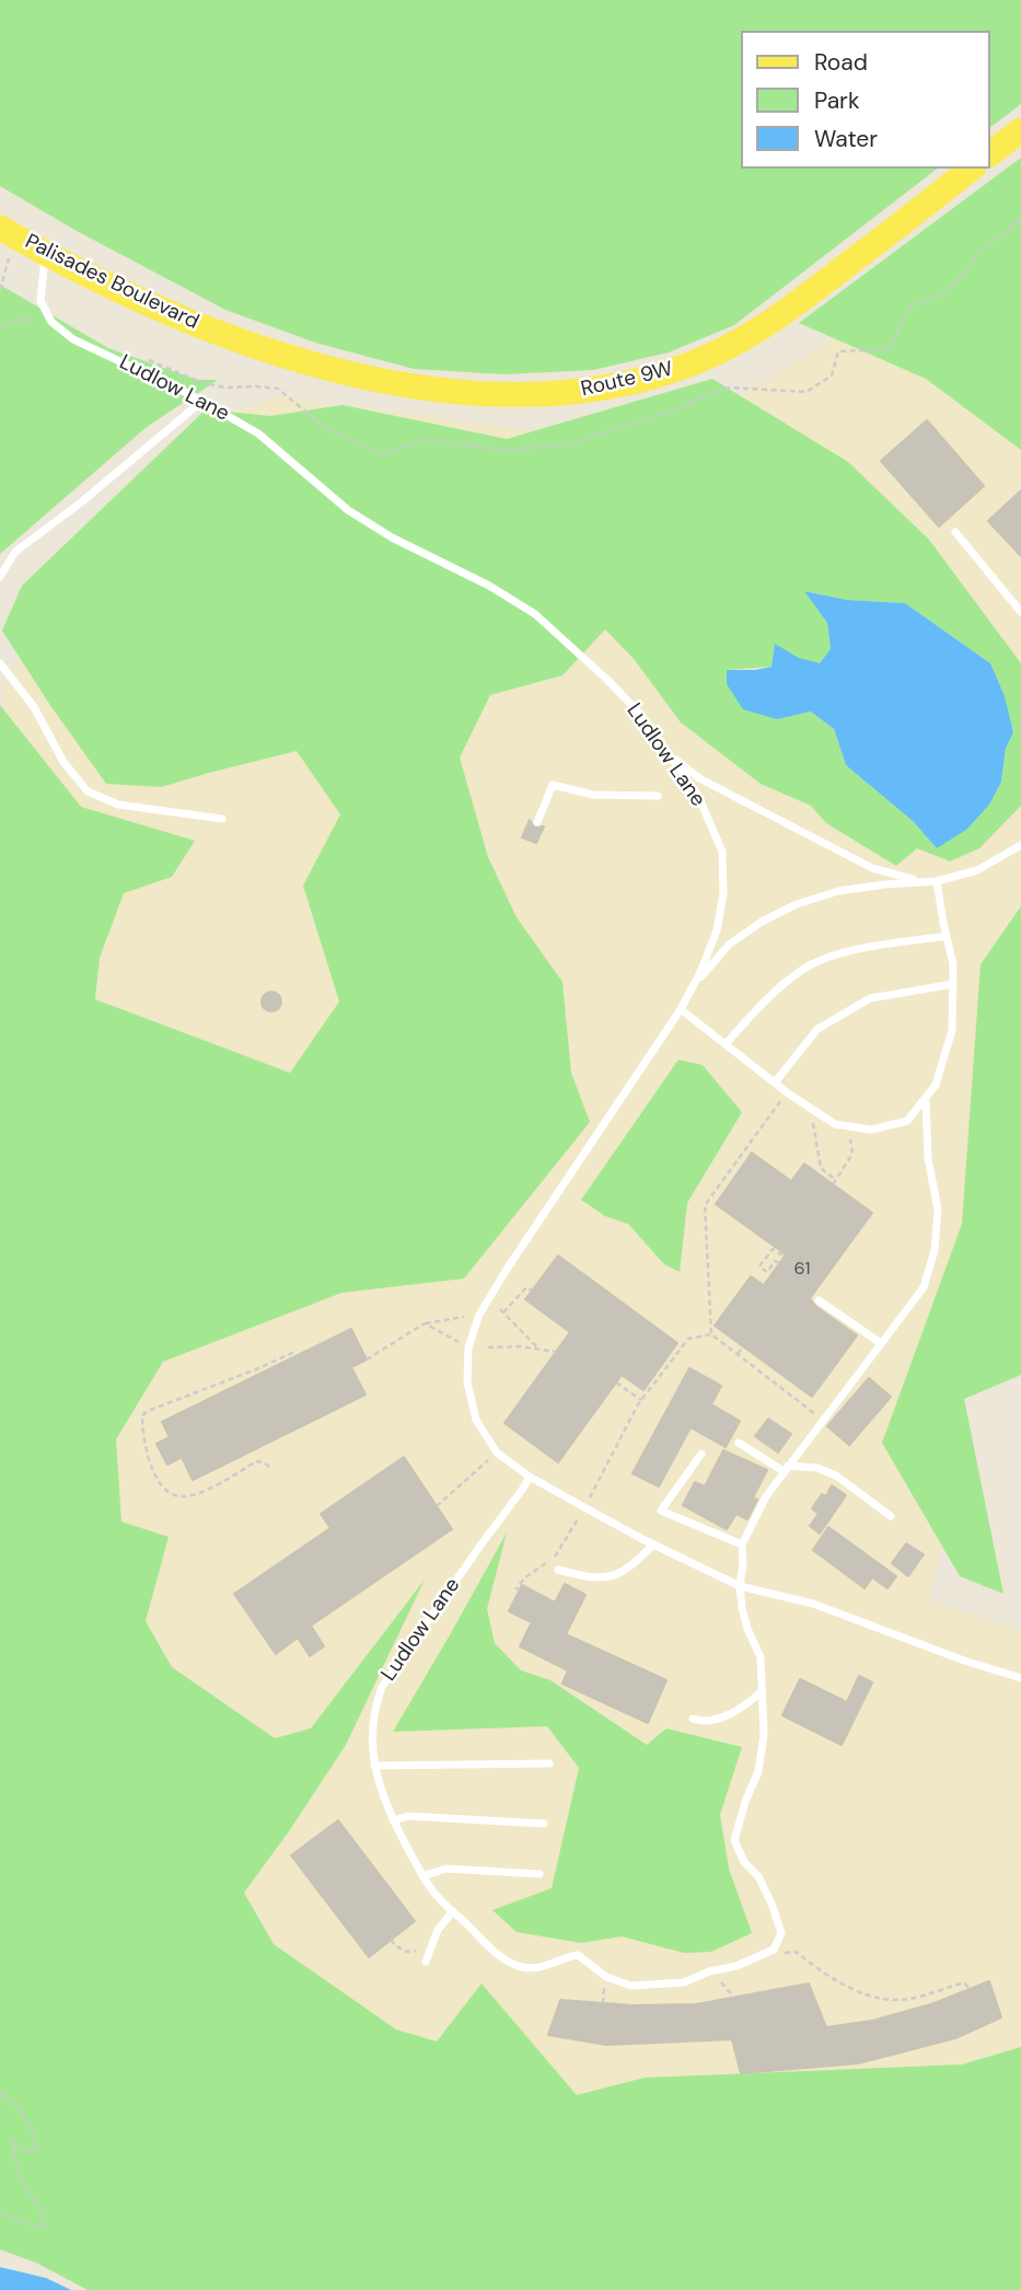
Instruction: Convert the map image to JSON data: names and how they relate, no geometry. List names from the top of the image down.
{
  "streets": {
    "main road": ["Palisades Boulevard", "Route 9W"],
    "lane": ["Ludlow Lane"]
  },
  "crossings": [
    ["Palisades Boulevard", "Route 9W"]
  ],
  "house_numbers": ["61"],
  "legend": ["Road", "Park", "Water"]
}
